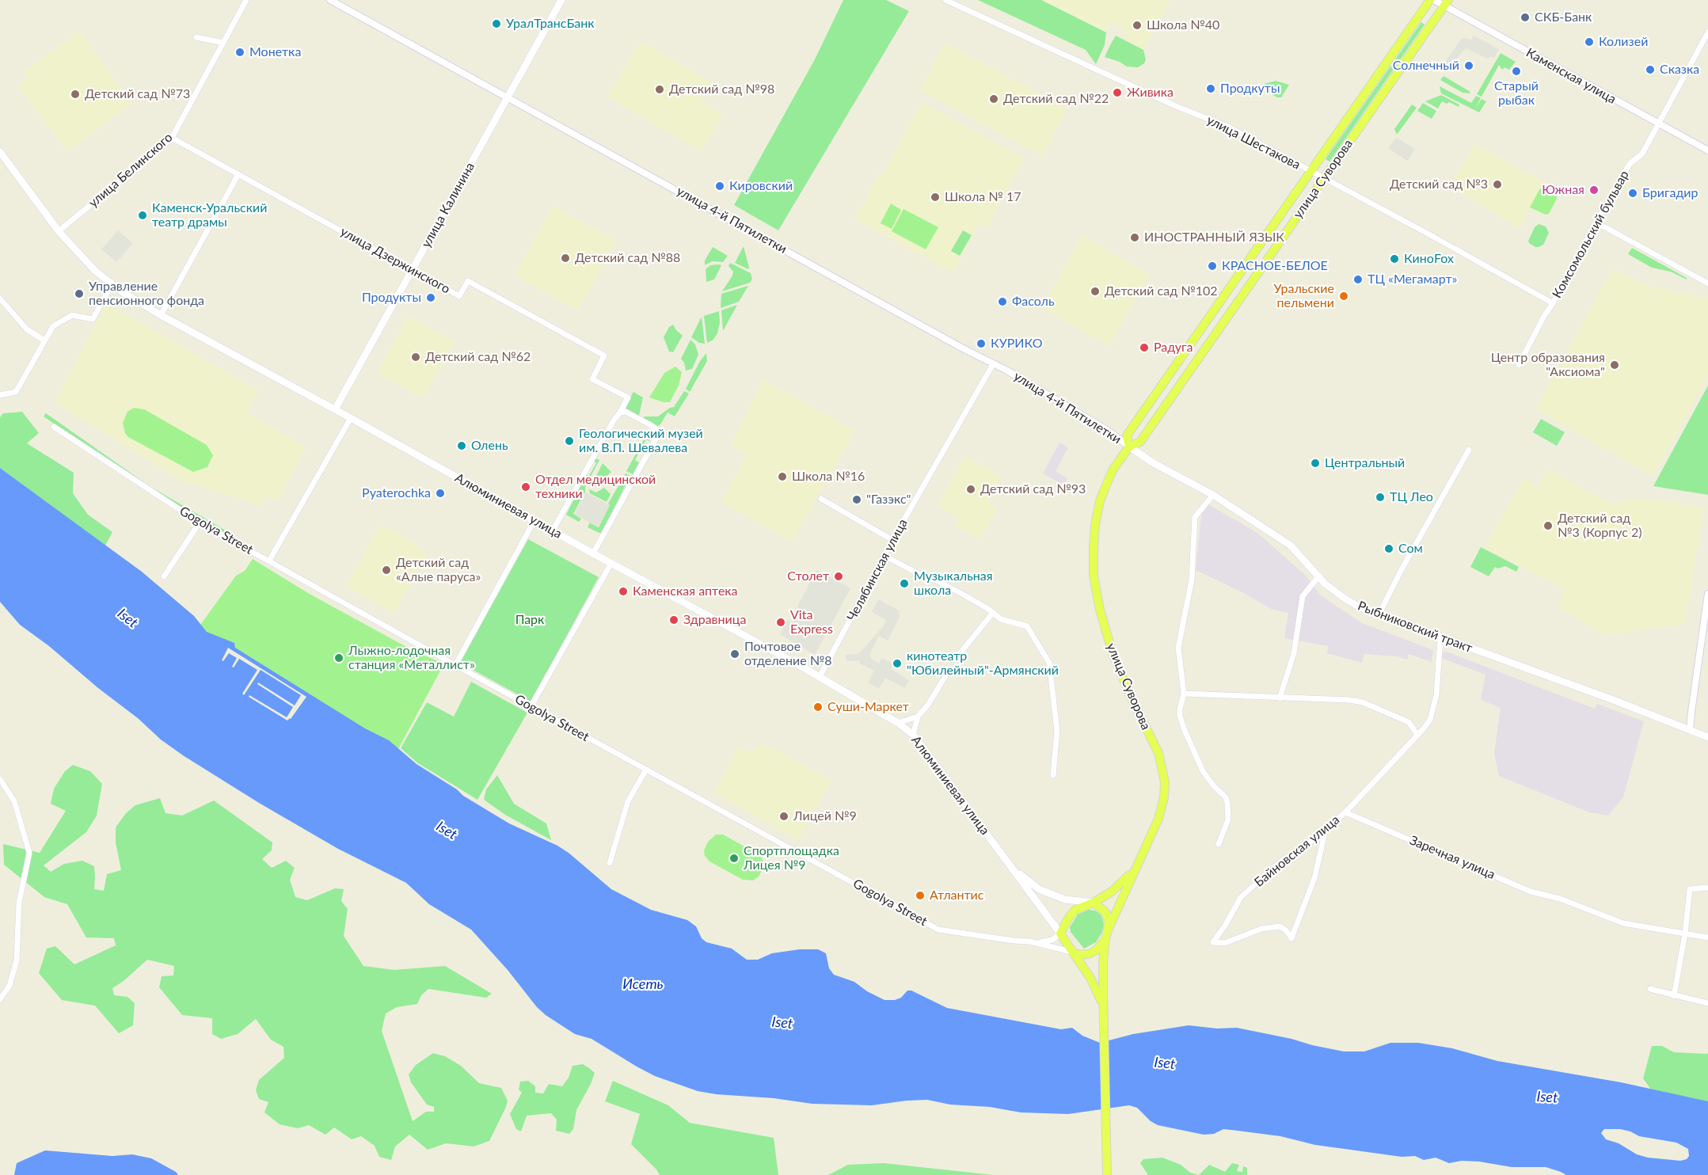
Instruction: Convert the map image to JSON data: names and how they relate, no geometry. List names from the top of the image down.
{
  "streets": {
    "main road": [
      "улица Суворова",
      "улица Калинина",
      "Алюминиевая улица",
      "Рыбниковский тракт"
    ],
    "street": [
      "Каменская улица",
      "улица Шестакова",
      "улица Белинского",
      "улица 4-й Пятилетки",
      "Комсомольский бульвар",
      "улица Дзержинского",
      "Gogolya Street",
      "Челябинская улица",
      "Байновская улица",
      "Заречная улица"
    ]
  },
  "crossings": [
    ["Каменская улица", "улица Суворова"],
    ["Каменская улица", "Комсомольский бульвар"],
    ["улица Шестакова", "улица Суворова"],
    ["улица Шестакова", "Комсомольский бульвар"],
    ["улица Белинского", "улица Дзержинского"],
    ["улица Белинского", "Алюминиевая улица"],
    ["улица Суворова", "улица 4-й Пятилетки"],
    ["улица Суворова", "Gogolya Street"],
    ["улица Суворова", "Рыбниковский тракт"],
    ["улица Калинина", "улица 4-й Пятилетки"],
    ["улица Калинина", "улица Дзержинского"],
    ["улица Калинина", "Алюминиевая улица"],
    ["улица 4-й Пятилетки", "Челябинская улица"],
    ["улица 4-й Пятилетки", "Рыбниковский тракт"],
    ["Алюминиевая улица", "Челябинская улица"],
    ["Рыбниковский тракт", "Байновская улица"],
    ["Байновская улица", "Заречная улица"]
  ],
  "water": ["Iset", "Исеть"],
  "parks": ["Парк"],
  "places": [
    "СКБ-Банк",
    "УралТрансБанк",
    "Школа №40",
    "Колизей",
    "Монетка",
    "Солнечный",
    "Сказка",
    "Старый рыбак",
    "Продкуты",
    "Детский сад №98",
    "Живика",
    "Детский сад №73",
    "Детский сад №22",
    "Детский сад №3",
    "Кировский",
    "Южная",
    "Бригадир",
    "Школа № 17",
    "Каменск-Уральский театр драмы",
    "ИНОСТРАННЫЙ ЯЗЫК",
    "Детский сад №88",
    "КиноFox",
    "КРАСНОЕ-БЕЛОЕ",
    "ТЦ «Мегамарт»",
    "Детский сад №102",
    "Управление пенсионного фонда",
    "Уральские пельмени",
    "Продукты",
    "Фасоль",
    "КУРИКО",
    "Радуга",
    "Детский сад №62",
    "Центр образования \"Аксиома\"",
    "Геологический музей им. В.П. Шевалева",
    "Олень",
    "Центральный",
    "Школа №16",
    "Отдел медицинской техники",
    "Детский сад №93",
    "Pyaterochka",
    "ТЦ Лео",
    "\"Газэкс\"",
    "Детский сад №3 (Корпус 2)",
    "Сом",
    "Детский сад «Алые паруса»",
    "Столет",
    "Музыкальная школа",
    "Каменская аптека",
    "Здравница",
    "Vita Express",
    "Почтовое отделение №8",
    "Лыжно-лодочная станция «Металлист»",
    "кинотеатр \"Юбилейный\"-Армянский",
    "Суши-Маркет",
    "Лицей №9",
    "Спортплощадка Лицея №9",
    "Атлантис"
  ]
}
